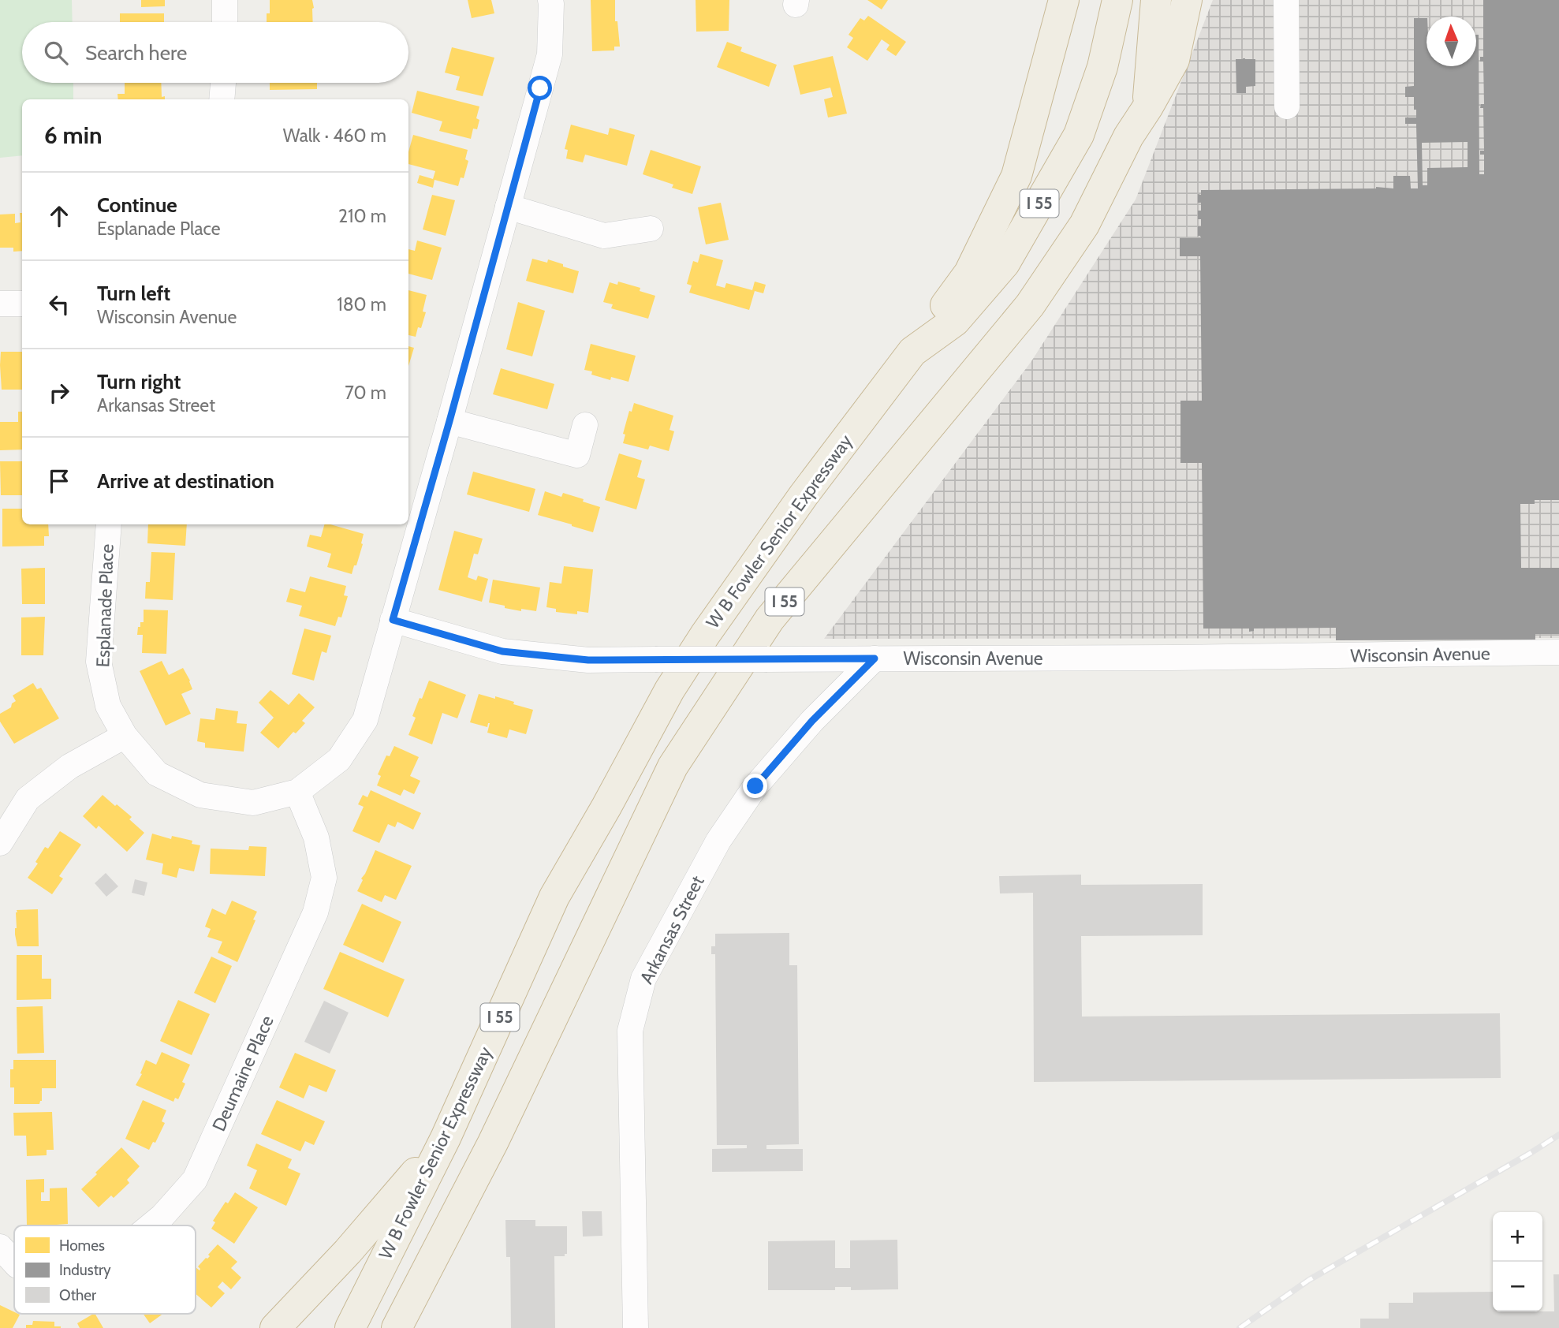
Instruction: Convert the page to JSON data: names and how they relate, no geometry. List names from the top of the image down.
{
  "streets": {
    "highway": ["I 55", "W B Fowler Senior Expressway"],
    "street": [
      "Esplanade Place",
      "Wisconsin Avenue",
      "Arkansas Street",
      "Deumaine Place"
    ]
  },
  "crossings": [
    ["Esplanade Place", "Wisconsin Avenue"],
    ["Esplanade Place", "Deumaine Place"],
    ["Wisconsin Avenue", "Arkansas Street"]
  ],
  "legend": ["Homes", "Industry", "Other"],
  "north": "top",
  "page": {
    "search": "Search here",
    "heading": ["6 min", "Walk · 460 m"],
    "list": [
      ["Continue", "Esplanade Place", "210 m"],
      ["Turn left", "Wisconsin Avenue", "180 m"],
      ["Turn right", "Arkansas Street", "70 m"],
      "Arrive at destination"
    ],
    "map_buttons": ["+", "−"]
  }
}
